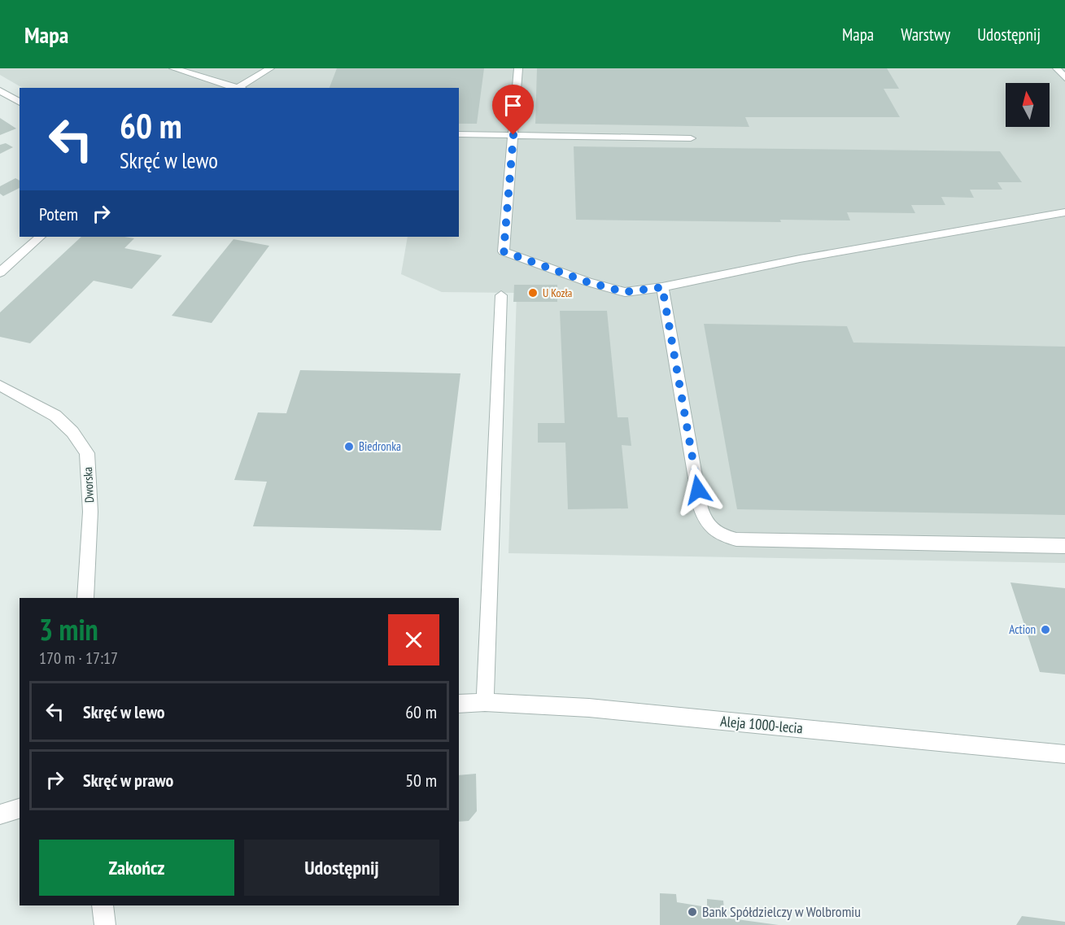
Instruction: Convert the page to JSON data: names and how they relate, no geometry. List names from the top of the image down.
{
  "streets": {
    "street": ["Dworska", "Aleja 1000-lecia"]
  },
  "places": [
    "U Kozła",
    "Biedronka",
    "Action",
    "Bank Spółdzielczy w Wolbromiu"
  ],
  "north": "top",
  "page": {
    "header": "Mapa",
    "nav": ["Mapa", "Warstwy", "Udostępnij"],
    "turn": ["60 m", "Skręć w lewo"],
    "then": "Potem",
    "heading": ["3 min", "170 m · 17:17"],
    "list": [
      {
        "name": "Skręć w lewo",
        "value": "60 m"
      },
      {
        "name": "Skręć w prawo",
        "value": "50 m"
      }
    ],
    "buttons": ["Zakończ", "Udostępnij"]
  }
}
